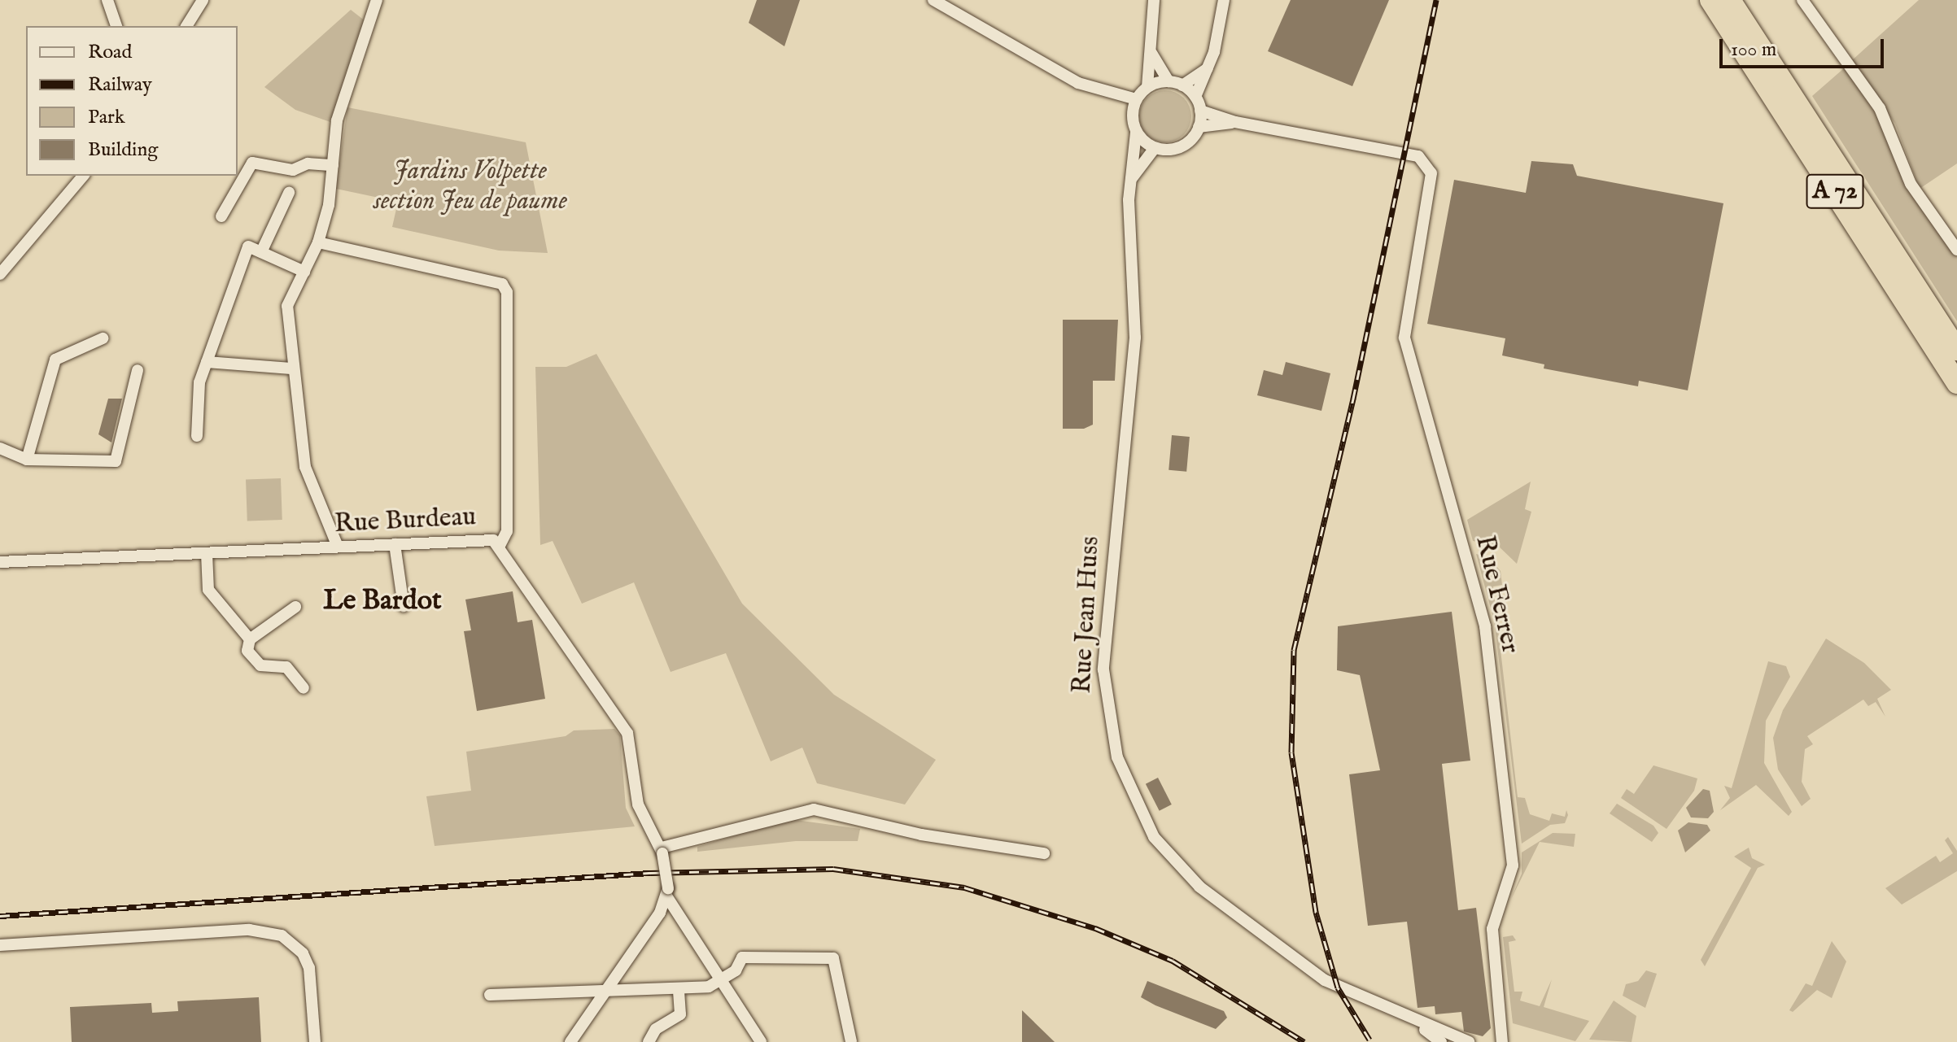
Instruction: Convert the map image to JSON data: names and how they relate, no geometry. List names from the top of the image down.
{
  "streets": {
    "highway": ["A 72"],
    "street": ["Rue Burdeau", "Rue Ferrer", "Rue Jean Huss"]
  },
  "districts": ["Le Bardot"],
  "parks": ["Jardins Volpette section Jeu de paume"],
  "legend": [
    "Road",
    "Railway",
    "Park",
    "Building"
  ],
  "scale_bar": "100 m"
}
